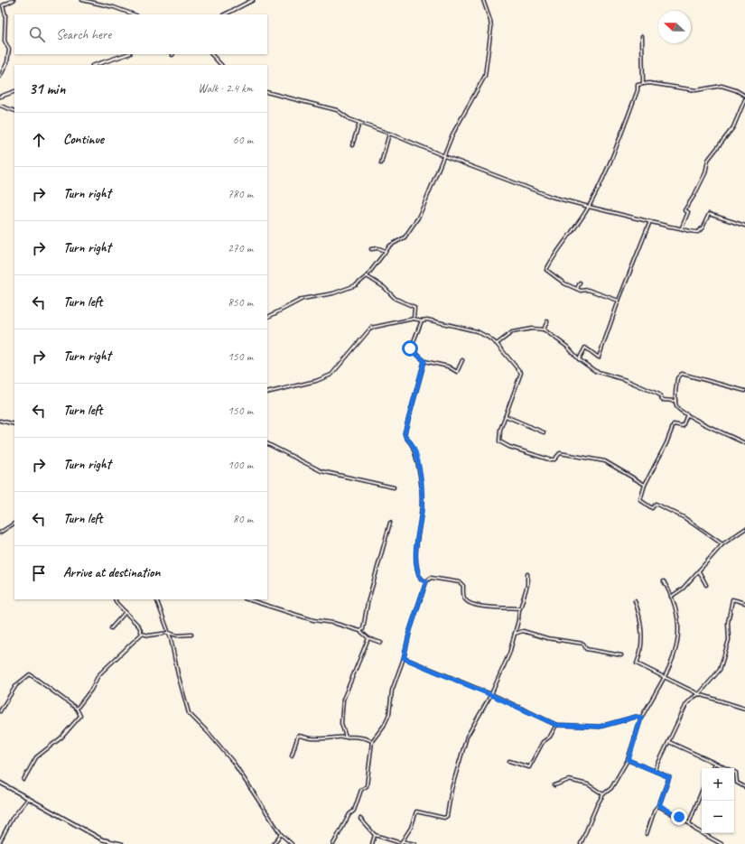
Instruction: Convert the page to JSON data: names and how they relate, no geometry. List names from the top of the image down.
{
  "north": "left",
  "page": {
    "search": "Search here",
    "heading": ["31 min", "Walk · 2.4 km"],
    "list": [
      ["Continue", "60 m"],
      ["Turn right", "780 m"],
      ["Turn right", "270 m"],
      ["Turn left", "850 m"],
      ["Turn right", "150 m"],
      ["Turn left", "150 m"],
      ["Turn right", "100 m"],
      ["Turn left", "80 m"],
      "Arrive at destination"
    ],
    "map_buttons": ["+", "−"]
  }
}
